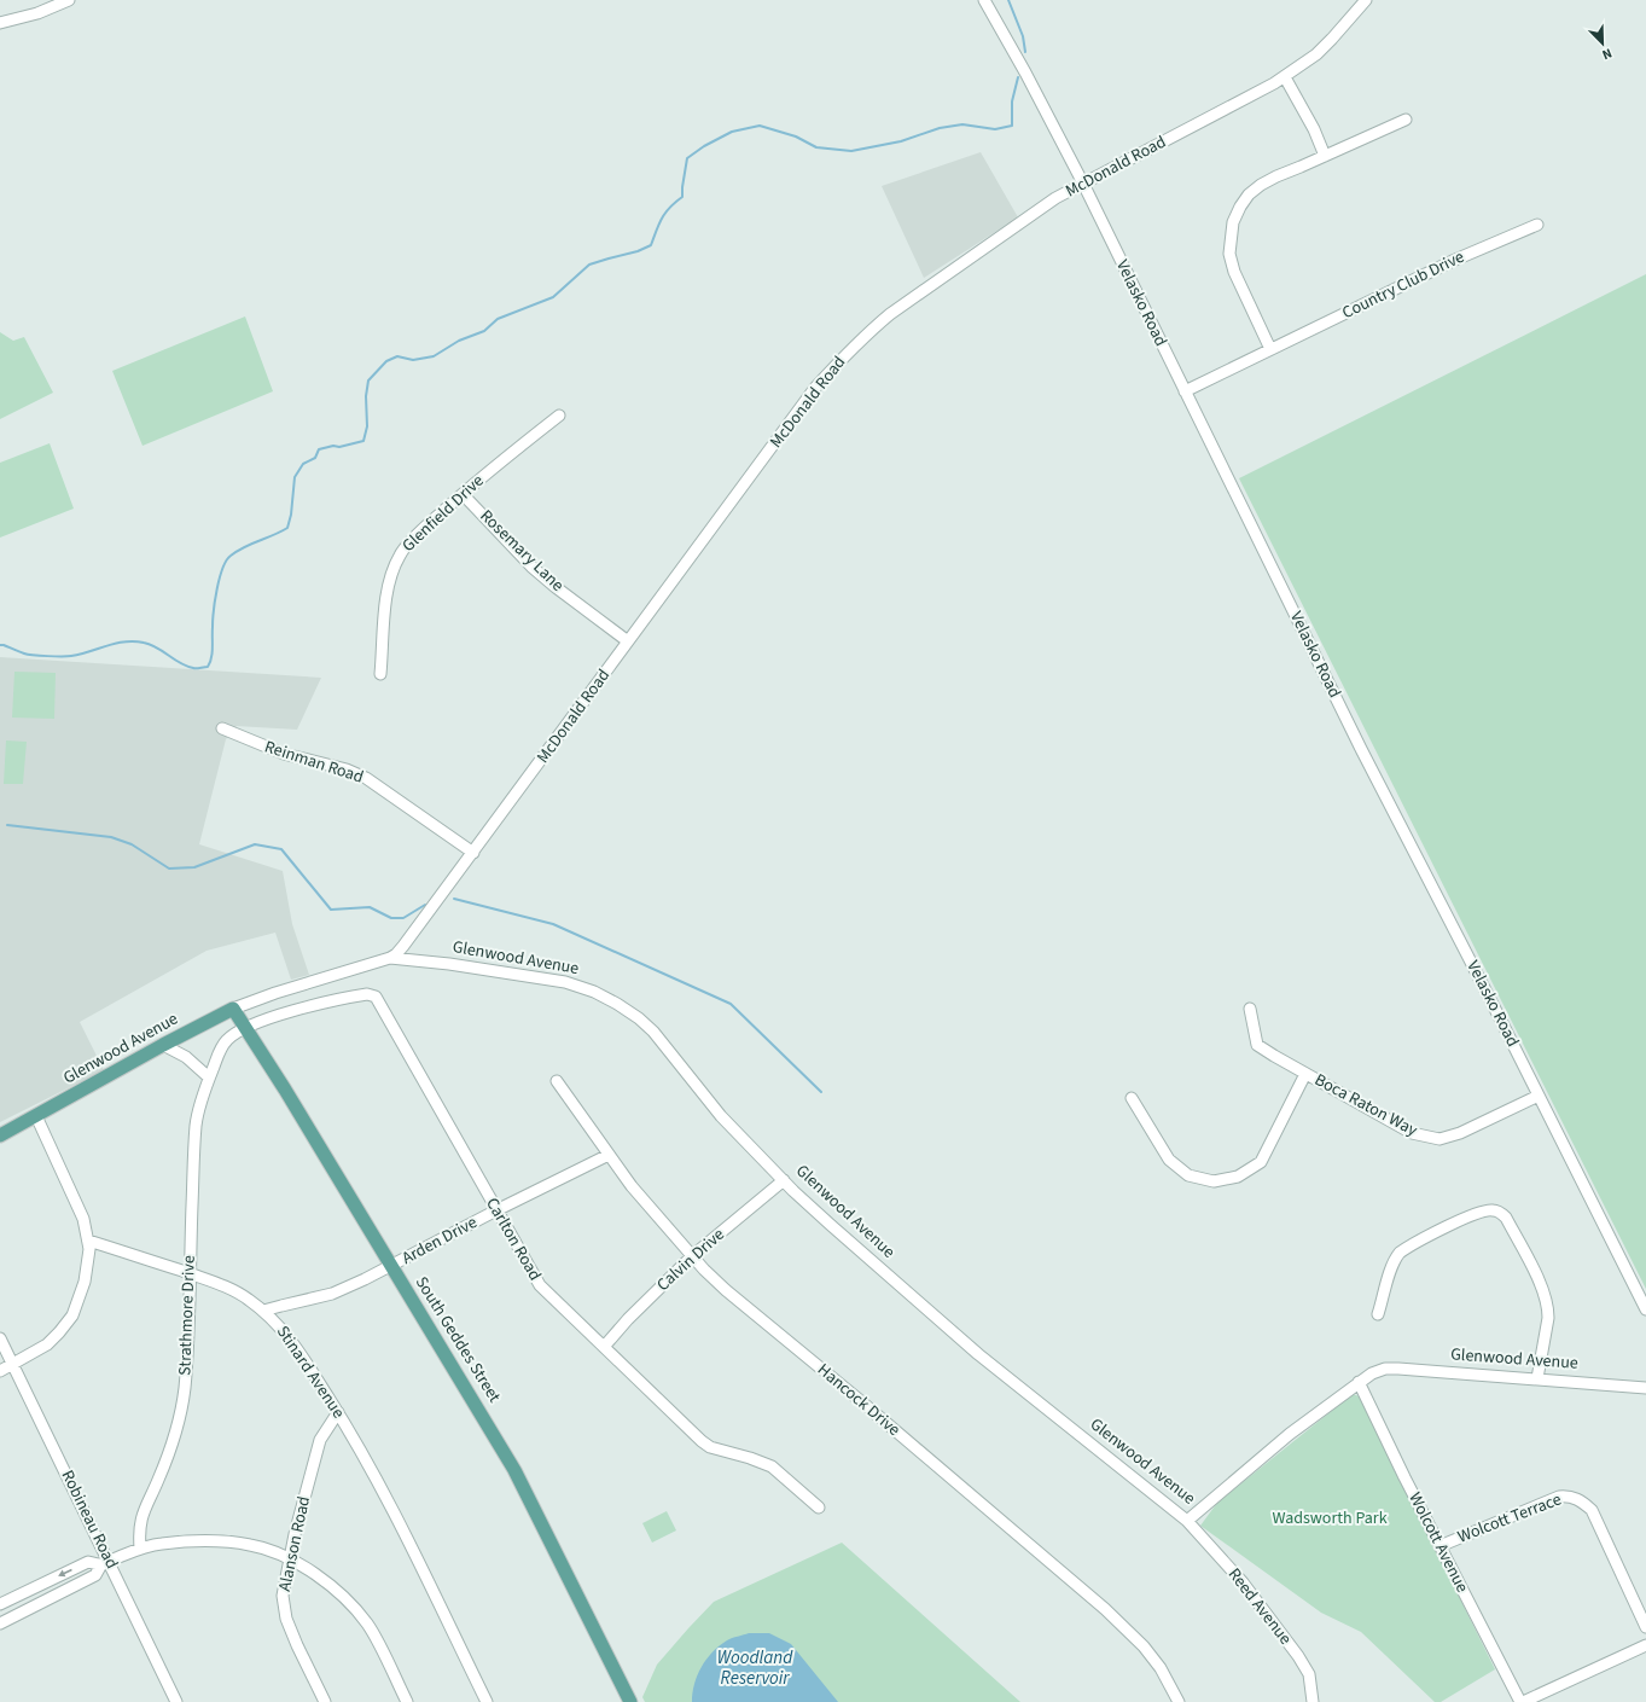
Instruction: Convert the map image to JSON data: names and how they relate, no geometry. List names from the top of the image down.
{
  "streets": {
    "main road": ["Glenwood Avenue", "South Geddes Street"],
    "street": [
      "McDonald Road",
      "Country Club Drive",
      "Velasko Road",
      "Glenfield Drive",
      "Rosemary Lane",
      "Reinman Road",
      "Boca Raton Way",
      "Carlton Road",
      "Arden Drive",
      "Calvin Drive",
      "Strathmore Drive",
      "Stinard Avenue",
      "Hancock Drive",
      "Wolcott Terrace",
      "Robineau Road",
      "Wolcott Avenue",
      "Alanson Road",
      "Reed Avenue"
    ]
  },
  "crossings": [
    ["McDonald Road", "Velasko Road"],
    ["McDonald Road", "Rosemary Lane"],
    ["McDonald Road", "Reinman Road"],
    ["McDonald Road", "Glenwood Avenue"],
    ["Country Club Drive", "Velasko Road"],
    ["Velasko Road", "Boca Raton Way"],
    ["Glenfield Drive", "Rosemary Lane"],
    ["Glenwood Avenue", "Calvin Drive"],
    ["Glenwood Avenue", "South Geddes Street"],
    ["Glenwood Avenue", "Wolcott Avenue"],
    ["Glenwood Avenue", "Reed Avenue"],
    ["Carlton Road", "Arden Drive"],
    ["Carlton Road", "Calvin Drive"],
    ["Carlton Road", "Strathmore Drive"],
    ["Carlton Road", "South Geddes Street"],
    ["Arden Drive", "South Geddes Street"],
    ["Arden Drive", "Stinard Avenue"],
    ["Arden Drive", "Hancock Drive"],
    ["Calvin Drive", "Hancock Drive"],
    ["Strathmore Drive", "South Geddes Street"],
    ["Strathmore Drive", "Stinard Avenue"],
    ["Stinard Avenue", "Alanson Road"],
    ["Wolcott Terrace", "Wolcott Avenue"]
  ],
  "water": ["Woodland Reservoir"],
  "parks": ["Wadsworth Park"],
  "north": "bottom right"
}
